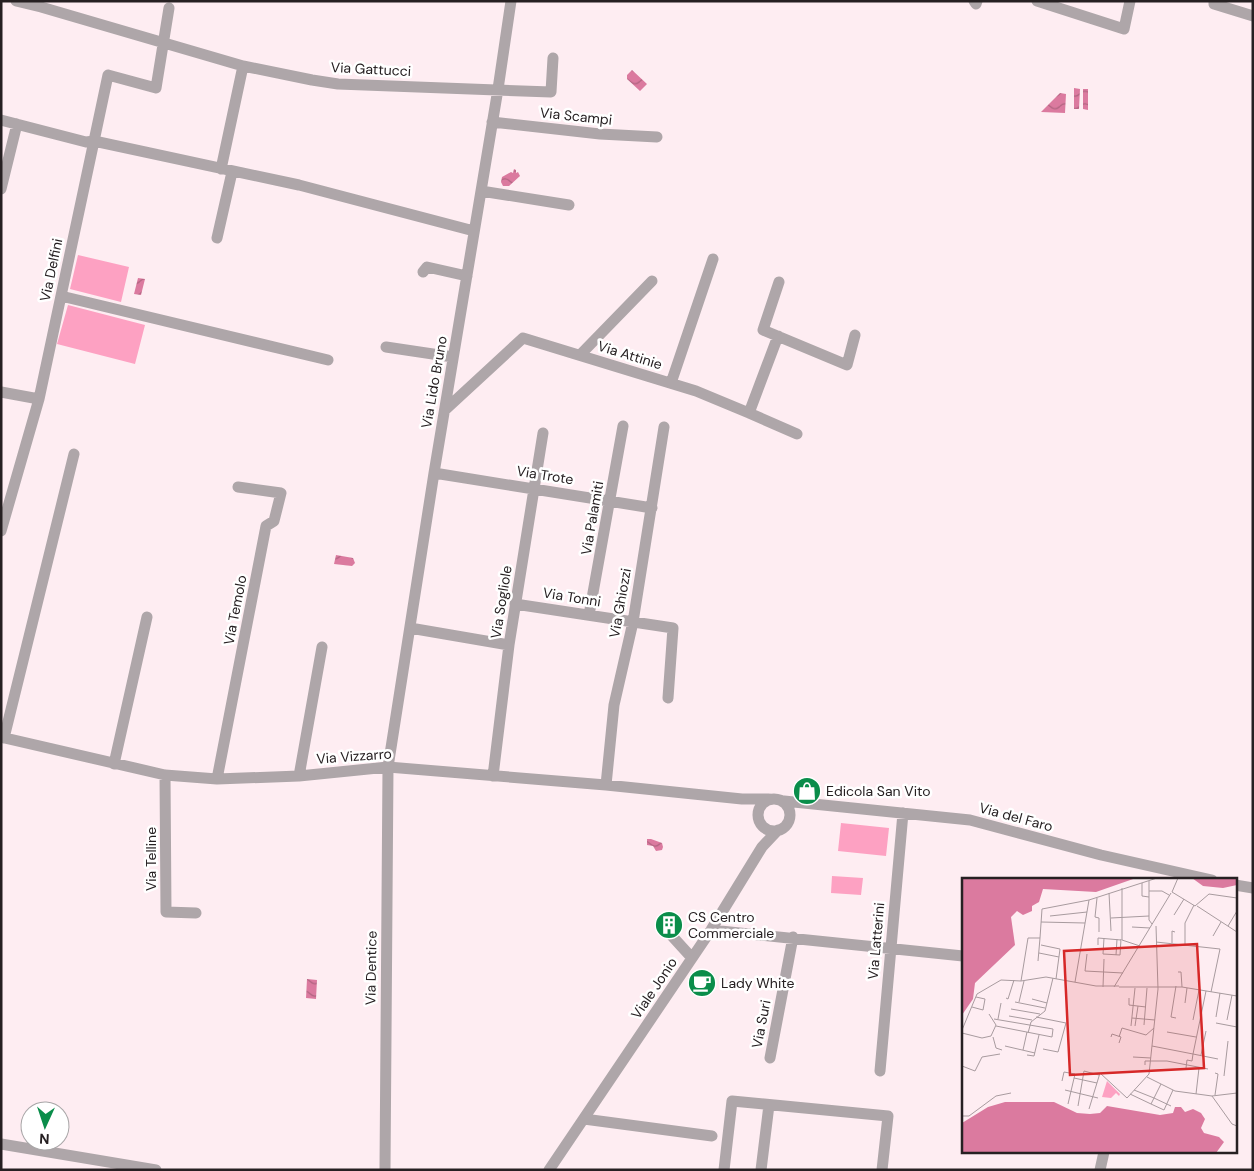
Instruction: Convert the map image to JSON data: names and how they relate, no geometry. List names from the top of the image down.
{
  "streets": {
    "street": [
      "Via Gattucci",
      "Via Scampi",
      "Via Delfini",
      "Via Attinie",
      "Via Lido Bruno",
      "Via Trote",
      "Via Palamiti",
      "Via Tonni",
      "Via Sogliole",
      "Via Ghiozzi",
      "Via Temolo",
      "Via Vizzarro",
      "Via del Faro",
      "Via Telline",
      "Via Latterini",
      "Via Dentice",
      "Viale Jonio",
      "Via Suri"
    ]
  },
  "crossings": [
    ["Via Gattucci", "Via Delfini"],
    ["Via Gattucci", "Via Lido Bruno"],
    ["Via Scampi", "Via Lido Bruno"],
    ["Via Attinie", "Via Lido Bruno"],
    ["Via Lido Bruno", "Via Trote"],
    ["Via Lido Bruno", "Via Vizzarro"],
    ["Via Lido Bruno", "Via Dentice"],
    ["Via Trote", "Via Palamiti"],
    ["Via Trote", "Via Sogliole"],
    ["Via Trote", "Via Ghiozzi"],
    ["Via Palamiti", "Via Tonni"],
    ["Via Tonni", "Via Sogliole"],
    ["Via Tonni", "Via Ghiozzi"],
    ["Via Sogliole", "Via Vizzarro"],
    ["Via Ghiozzi", "Via Vizzarro"],
    ["Via Temolo", "Via Vizzarro"],
    ["Via Vizzarro", "Via del Faro"],
    ["Via Vizzarro", "Via Telline"],
    ["Via Vizzarro", "Via Dentice"],
    ["Via Vizzarro", "Viale Jonio"],
    ["Via del Faro", "Via Latterini"],
    ["Via del Faro", "Viale Jonio"]
  ],
  "places": {
    "shop": ["Edicola San Vito"],
    "building": ["CS Centro Commerciale"],
    "cafe": ["Lady White"]
  },
  "north": "bottom"
}
